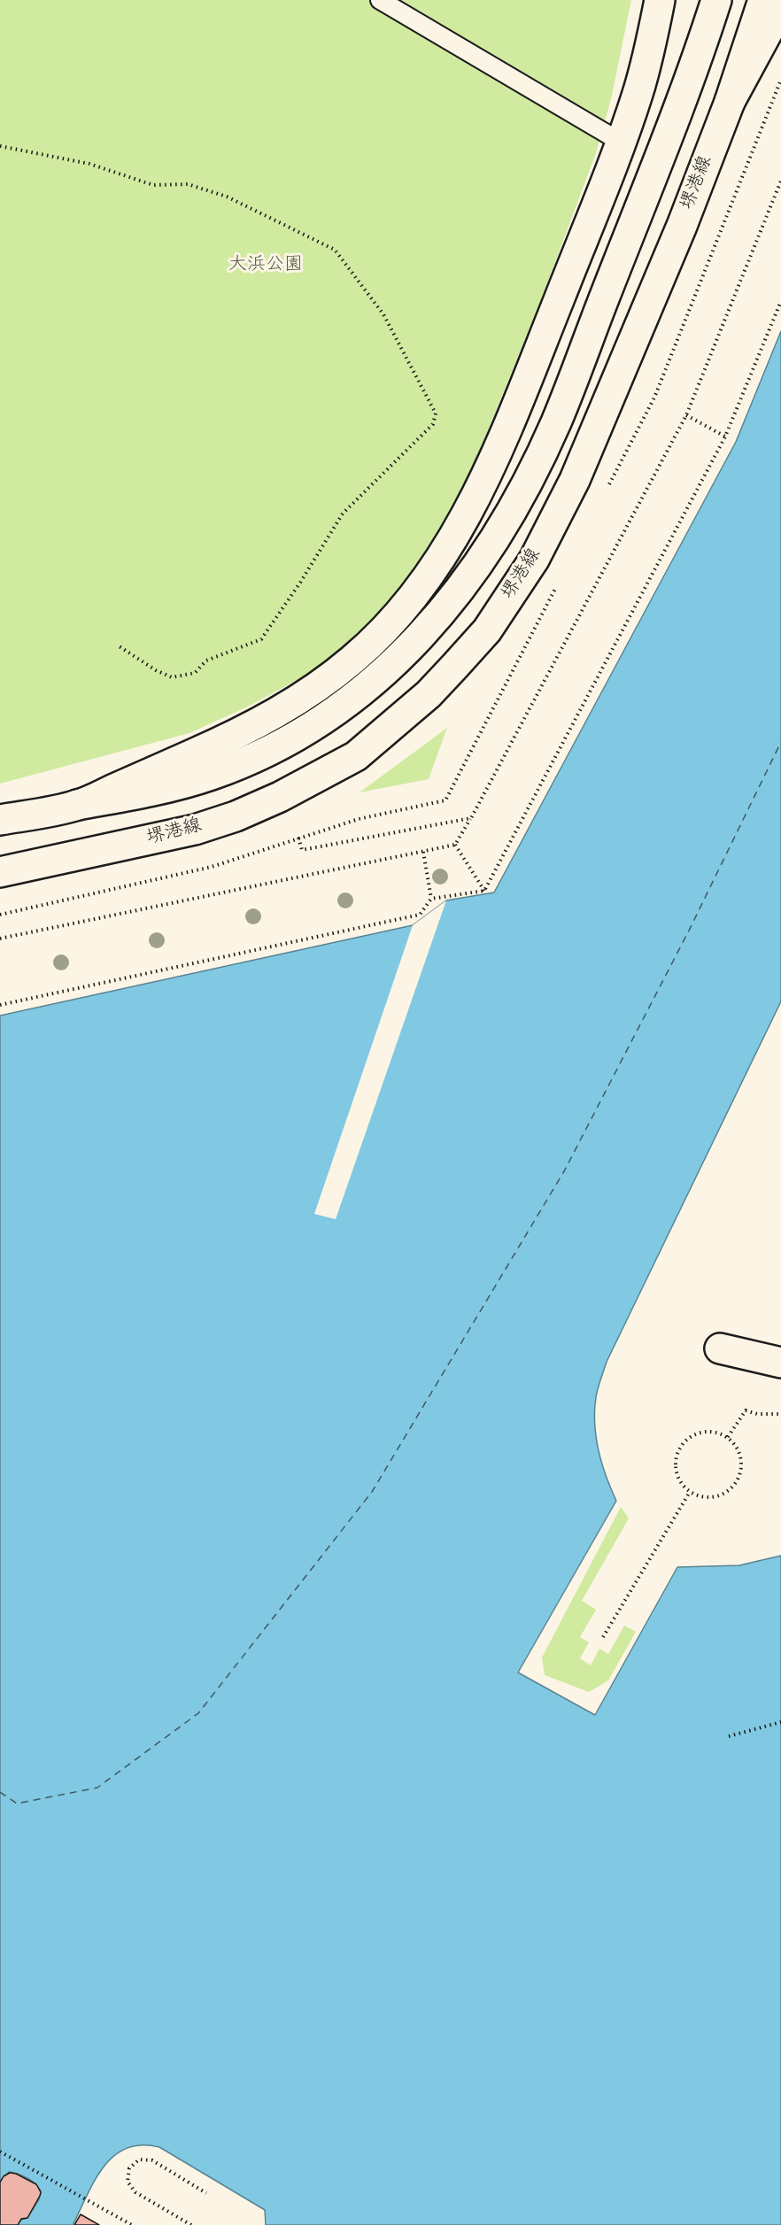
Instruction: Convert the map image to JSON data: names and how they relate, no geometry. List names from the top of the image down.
{
  "streets": {
    "main road": ["堺港線"]
  },
  "parks": ["大浜公園"]
}
